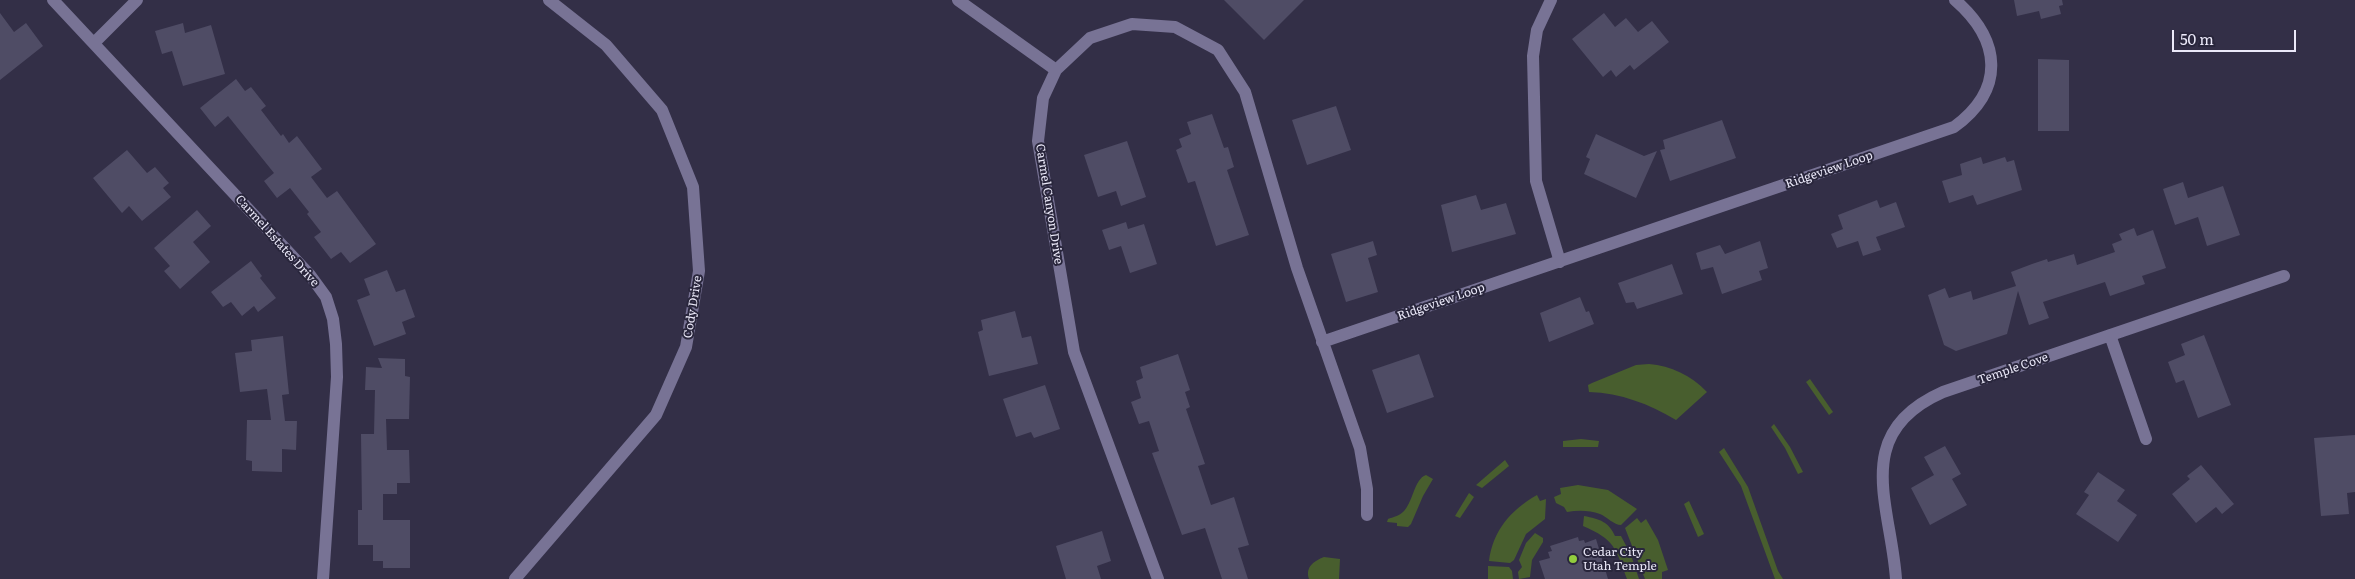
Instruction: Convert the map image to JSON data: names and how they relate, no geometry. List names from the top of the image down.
{
  "streets": {
    "street": [
      "Ridgeview Loop",
      "Carmel Canyon Drive",
      "Carmel Estates Drive",
      "Cody Drive",
      "Temple Cove"
    ]
  },
  "crossings": [
    ["Ridgeview Loop", "Carmel Canyon Drive"]
  ],
  "places": ["Cedar City Utah Temple"],
  "scale_bar": "50 m"
}
